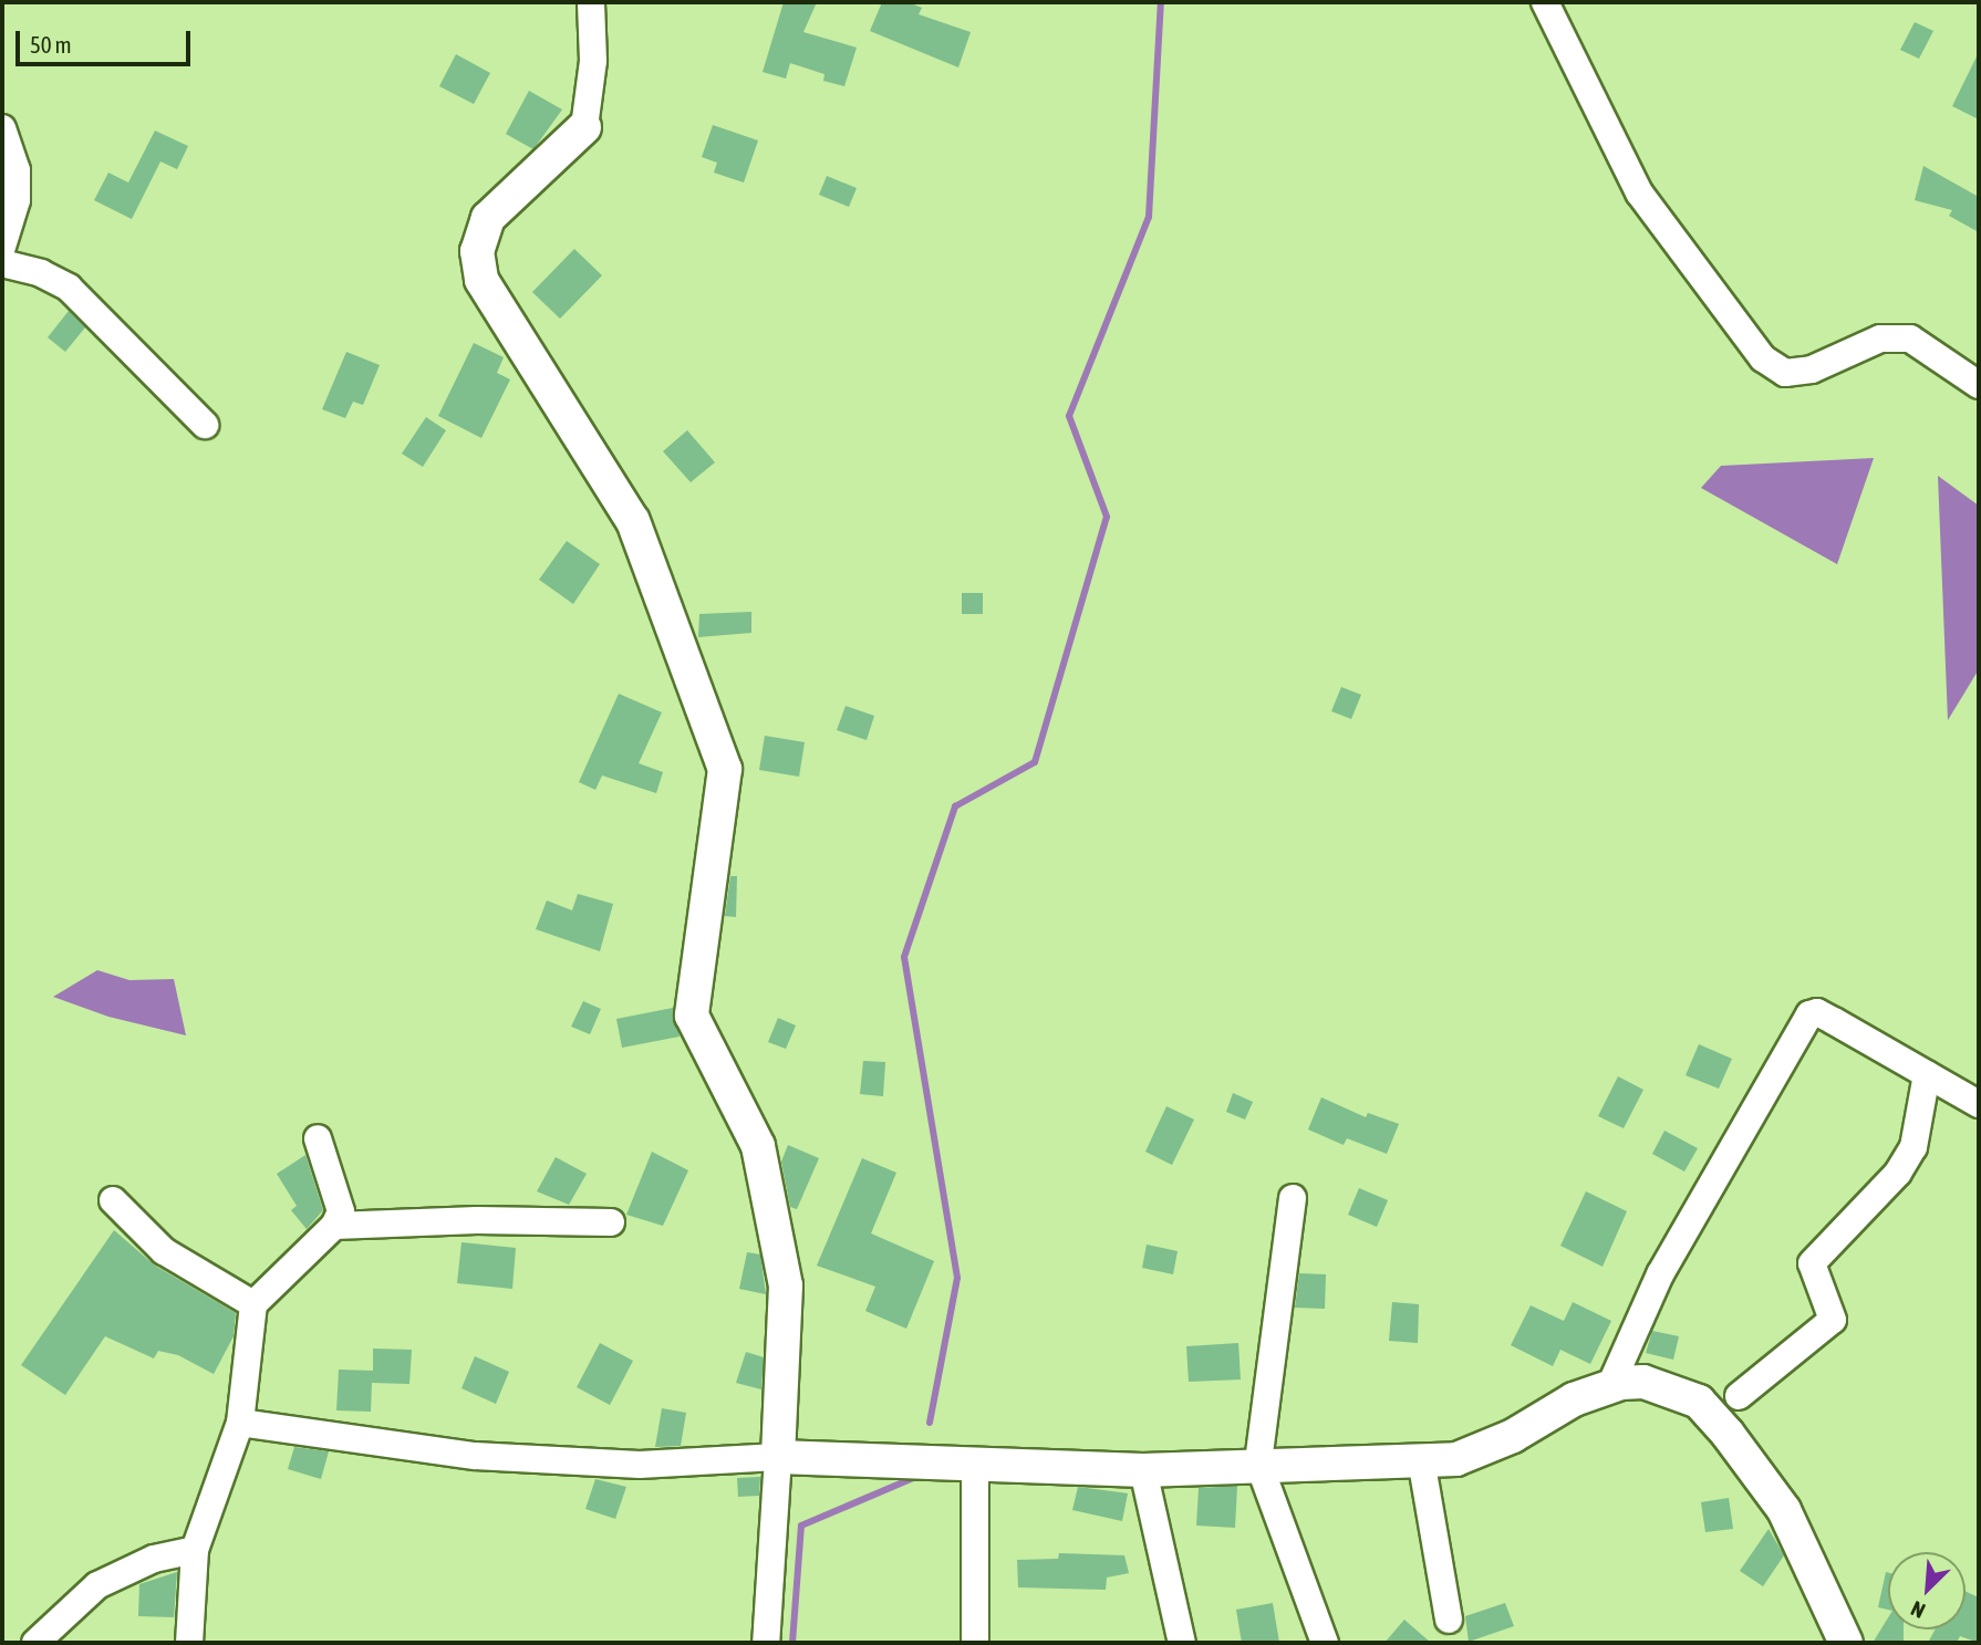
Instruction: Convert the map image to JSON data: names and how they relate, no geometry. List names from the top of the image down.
{
  "scale_bar": "50 m",
  "north": "bottom left"
}
